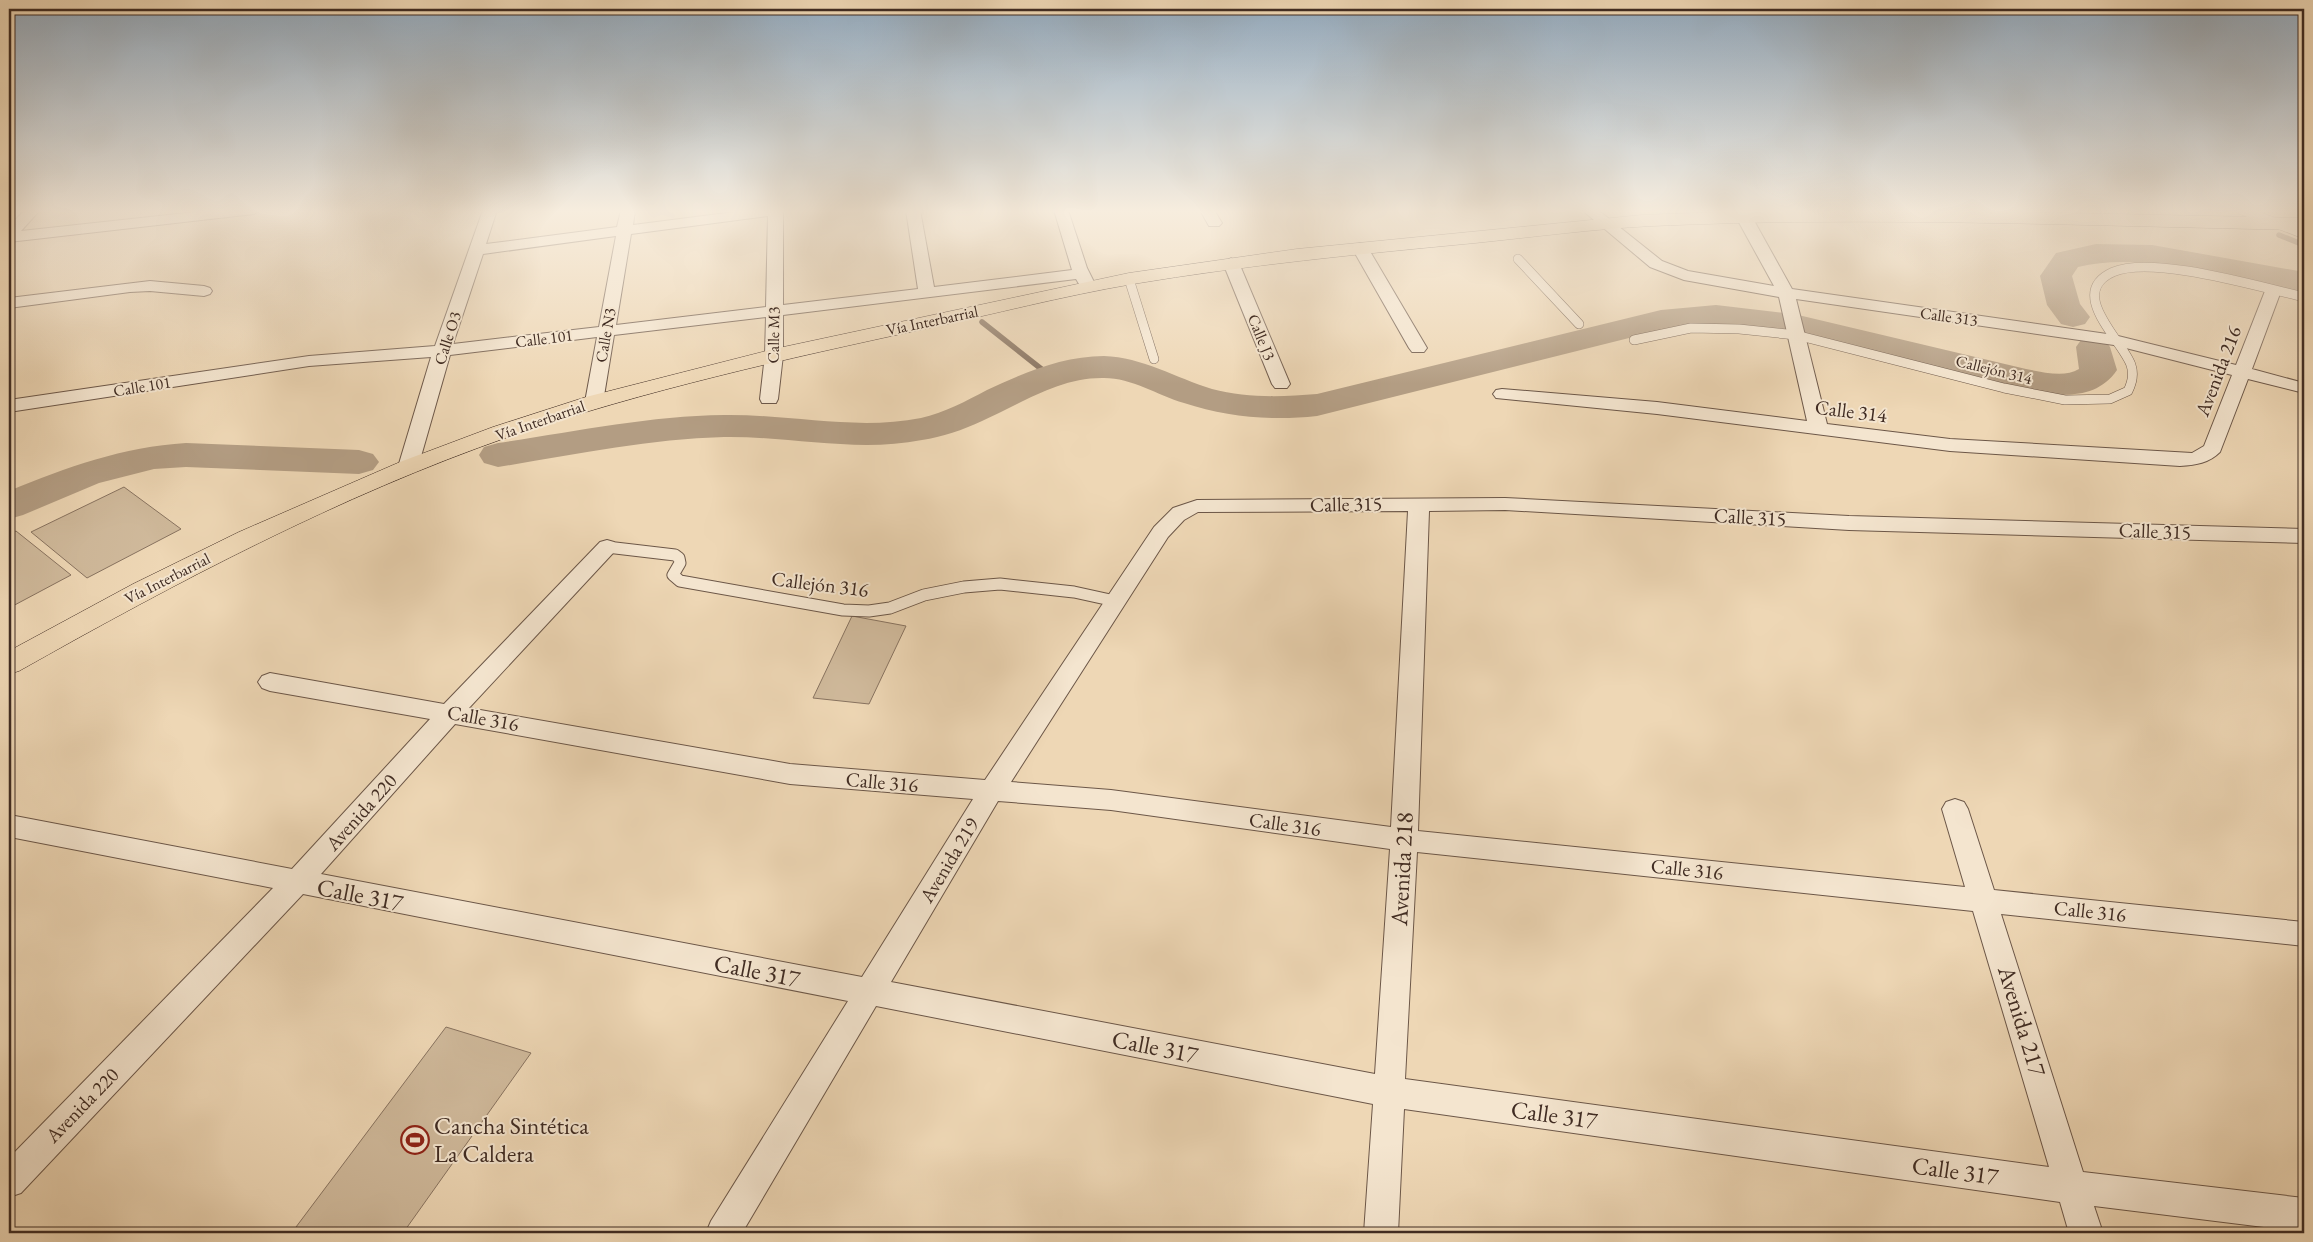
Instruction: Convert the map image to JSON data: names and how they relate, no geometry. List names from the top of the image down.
{
  "streets": {
    "main road": ["Vía Interbarrial"],
    "street": [
      "Calle 313",
      "Calle N3",
      "Calle M3",
      "Calle J3",
      "Calle O3",
      "Calle 101",
      "Avenida 216",
      "Calle 314",
      "Calle 315",
      "Calle 316",
      "Avenida 220",
      "Avenida 219",
      "Avenida 218",
      "Calle 317",
      "Avenida 217"
    ],
    "lane": ["Callejón 314", "Callejón 316"]
  },
  "crossings": [
    ["Calle 313", "Callejón 314"],
    ["Calle 313", "Avenida 216"],
    ["Vía Interbarrial", "Calle N3"],
    ["Vía Interbarrial", "Calle M3"],
    ["Vía Interbarrial", "Calle O3"],
    ["Vía Interbarrial", "Calle 101"],
    ["Calle N3", "Calle 101"],
    ["Calle M3", "Calle 101"],
    ["Calle O3", "Calle 101"],
    ["Avenida 216", "Calle 314"],
    ["Calle 315", "Avenida 219"],
    ["Calle 315", "Avenida 218"],
    ["Callejón 316", "Avenida 220"],
    ["Callejón 316", "Avenida 219"],
    ["Calle 316", "Avenida 220"],
    ["Calle 316", "Avenida 219"],
    ["Calle 316", "Avenida 218"],
    ["Calle 316", "Avenida 217"],
    ["Avenida 220", "Calle 317"],
    ["Avenida 219", "Calle 317"],
    ["Avenida 218", "Calle 317"],
    ["Calle 317", "Avenida 217"]
  ],
  "places": {
    "sports": ["Cancha Sintética La Caldera"]
  }
}
